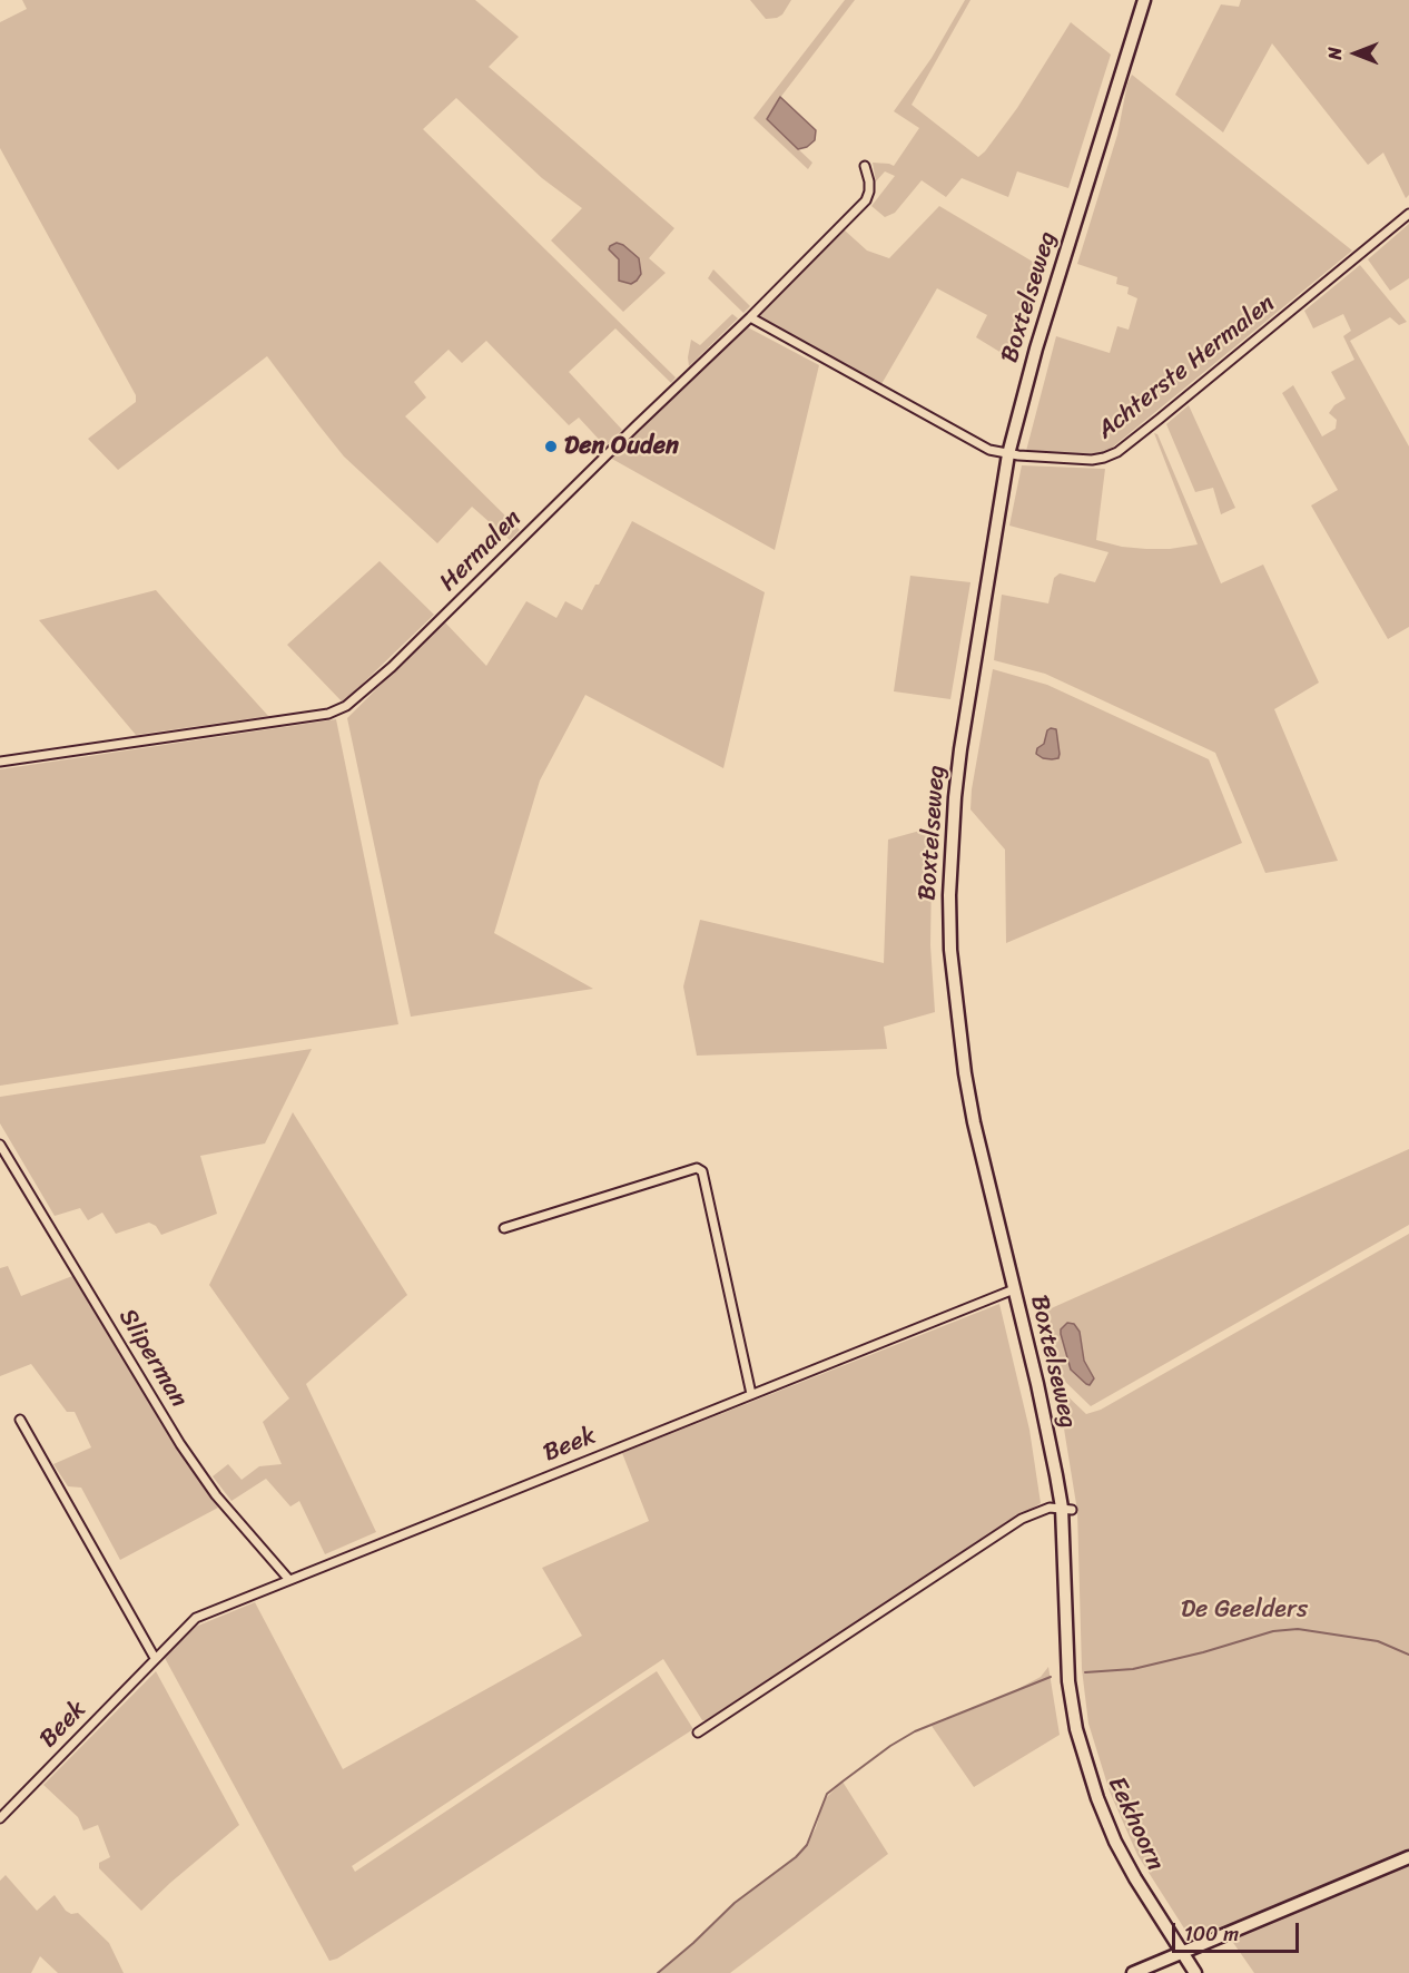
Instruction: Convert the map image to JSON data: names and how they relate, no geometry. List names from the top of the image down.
{
  "streets": {
    "main road": ["Boxtelseweg", "Eekhoorn"],
    "street": [
      "Achterste Hermalen",
      "Hermalen",
      "Sliperman",
      "Beek"
    ]
  },
  "crossings": [
    ["Boxtelseweg", "Achterste Hermalen"],
    ["Boxtelseweg", "Beek"],
    ["Boxtelseweg", "Eekhoorn"],
    ["Achterste Hermalen", "Hermalen"],
    ["Sliperman", "Beek"]
  ],
  "parks": ["De Geelders"],
  "places": ["Den Ouden"],
  "scale_bar": "100 m",
  "north": "left"
}
